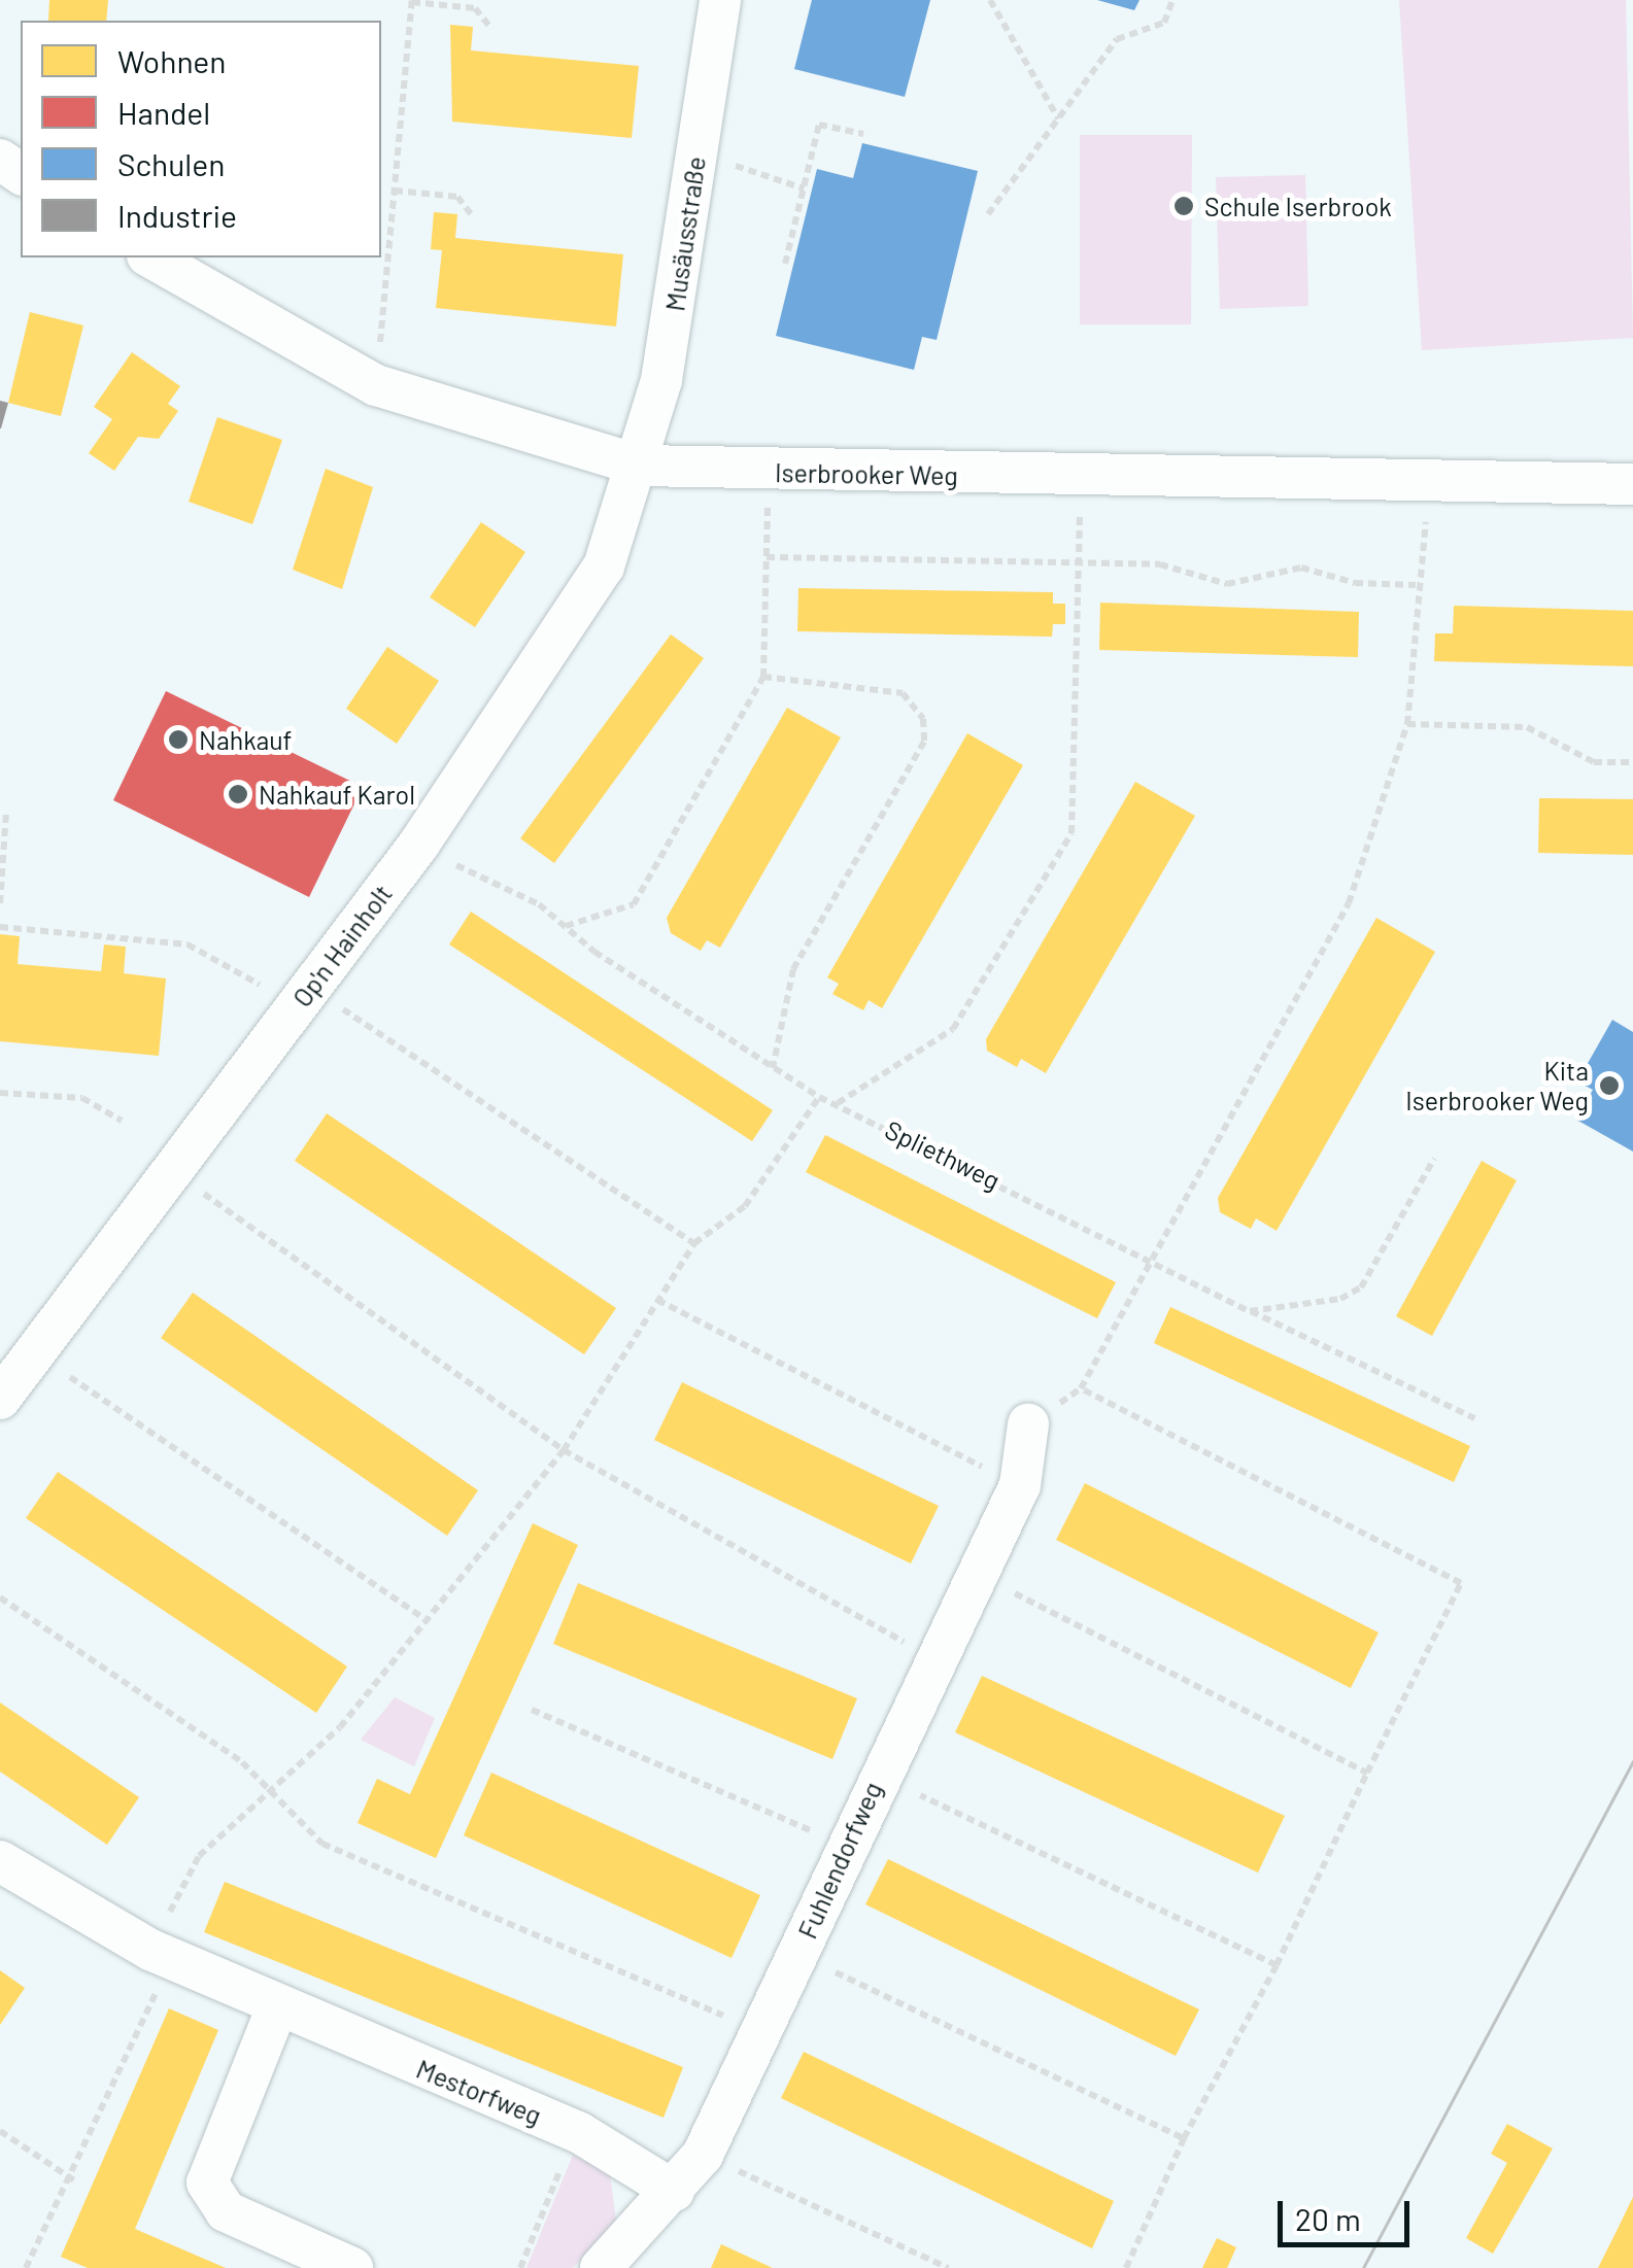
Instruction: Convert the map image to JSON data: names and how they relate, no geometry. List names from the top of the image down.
{
  "streets": {
    "street": [
      "Musäusstraße",
      "Iserbrooker Weg",
      "Op'n Hainholt",
      "Fuhlendorfweg",
      "Mestorfweg"
    ],
    "path": ["Spliethweg"]
  },
  "crossings": [
    ["Musäusstraße", "Iserbrooker Weg"],
    ["Musäusstraße", "Op'n Hainholt"],
    ["Iserbrooker Weg", "Op'n Hainholt"],
    ["Op'n Hainholt", "Spliethweg"],
    ["Fuhlendorfweg", "Mestorfweg"]
  ],
  "places": [
    "Schule Iserbrook",
    "Nahkauf",
    "Nahkauf Karol",
    "Kita Iserbrooker Weg"
  ],
  "legend": [
    "Wohnen",
    "Handel",
    "Schulen",
    "Industrie"
  ],
  "scale_bar": "20 m"
}
